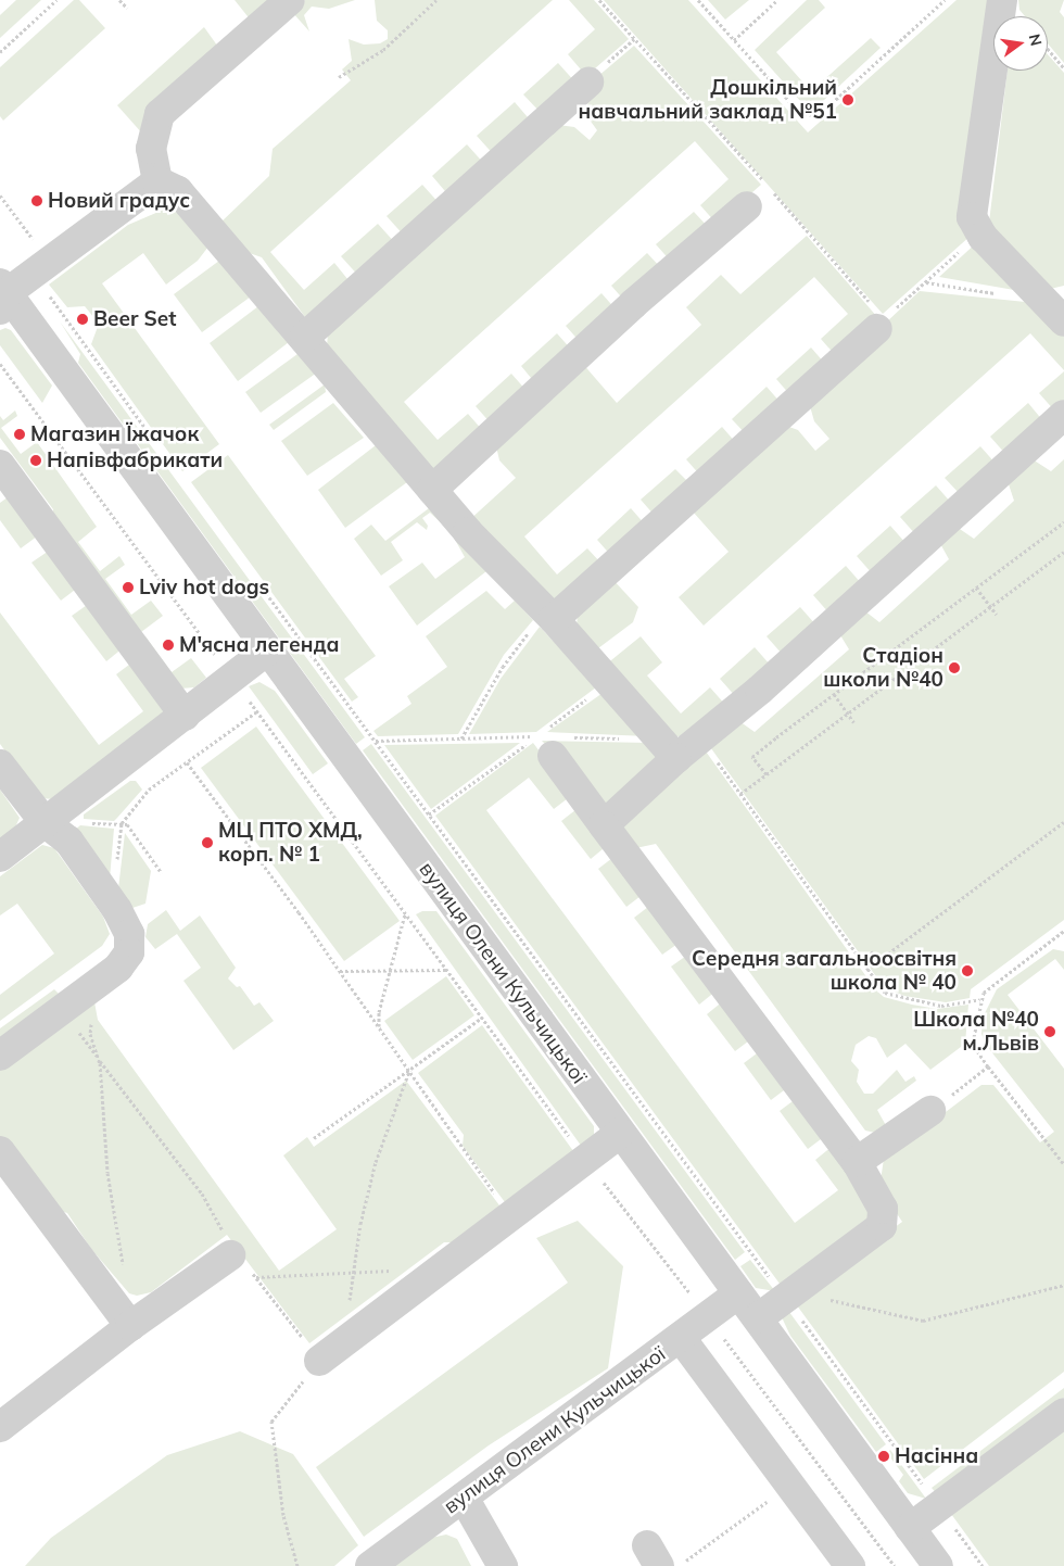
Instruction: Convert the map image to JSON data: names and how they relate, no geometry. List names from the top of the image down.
{
  "streets": {
    "street": ["вулиця Олени Кульчицької"]
  },
  "places": [
    "Дошкільний навчальний заклад №51",
    "Новий градус",
    "Beer Set",
    "Магазин Їжачок",
    "Напівфабрикати",
    "Lviv hot dogs",
    "М'ясна легенда",
    "Стадіон школи №40",
    "МЦ ПТО ХМД, корп. № 1",
    "Середня загальноосвітня школа № 40",
    "Школа №40 м.Львів",
    "Насінна"
  ],
  "north": "right"
}
